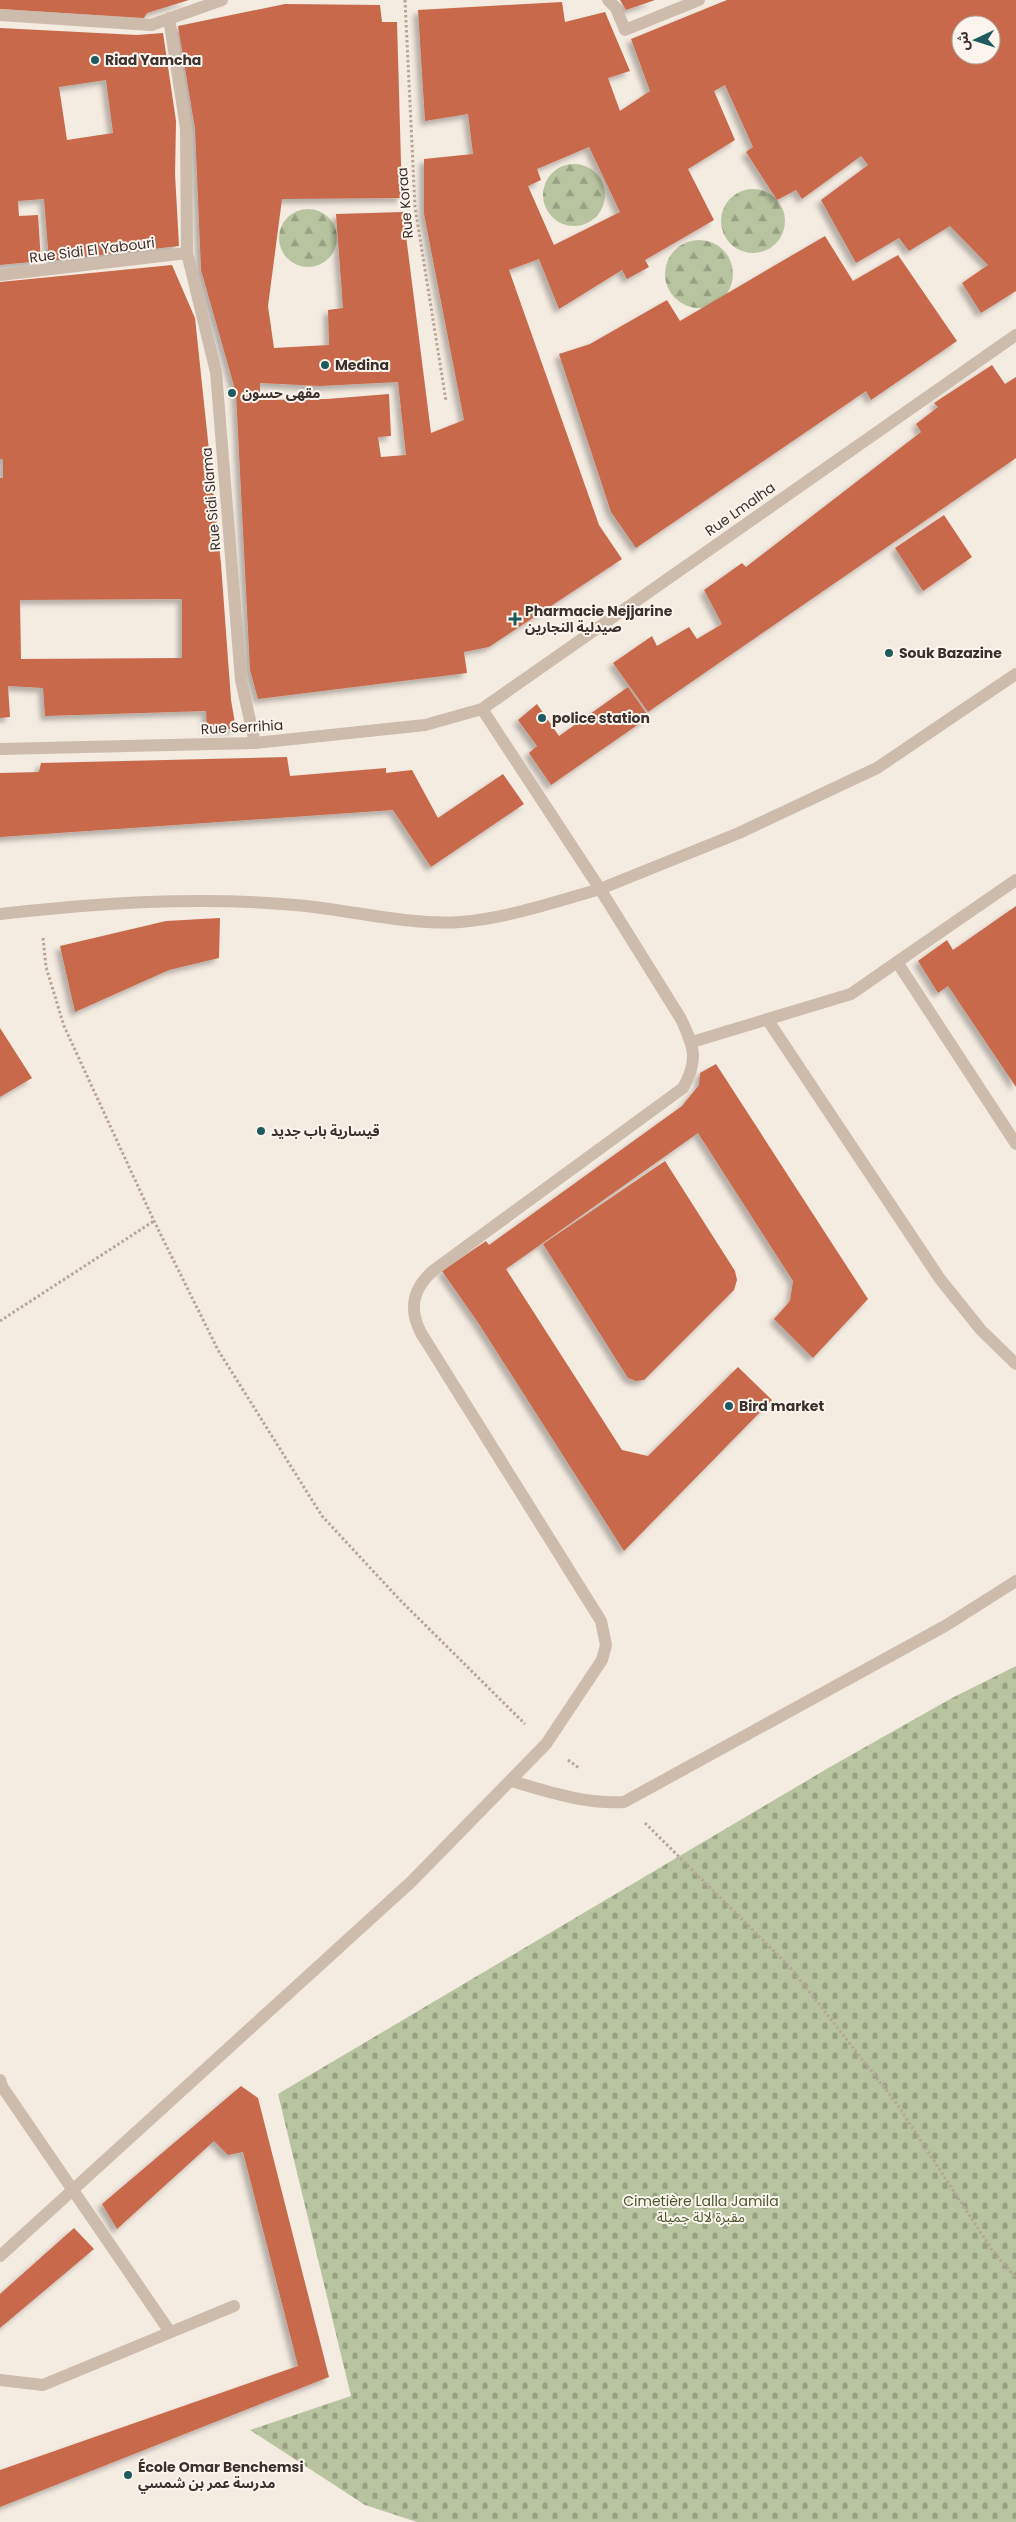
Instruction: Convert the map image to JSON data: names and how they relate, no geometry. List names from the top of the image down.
{
  "streets": {
    "street": [
      "Rue Sidi El Yabouri",
      "Rue Sidi Slama",
      "Rue Lmalha",
      "Rue Serrihia"
    ],
    "path": ["Rue Koraa"]
  },
  "crossings": [
    ["Rue Sidi El Yabouri", "Rue Sidi Slama"],
    ["Rue Sidi Slama", "Rue Serrihia"],
    ["Rue Lmalha", "Rue Serrihia"]
  ],
  "parks": ["Cimetière Lalla Jamila مقبرة لالة جميلة"],
  "places": {
    "other": [
      "Riad Yamcha",
      "Medina",
      "مقهى حسون",
      "Souk Bazazine",
      "police station",
      "قيسارية باب جديد",
      "Bird market",
      "École Omar Benchemsi مدرسة عمر بن شمسي"
    ],
    "health": ["Pharmacie Nejjarine صيدلية النجارين"]
  },
  "north": "left"
}
